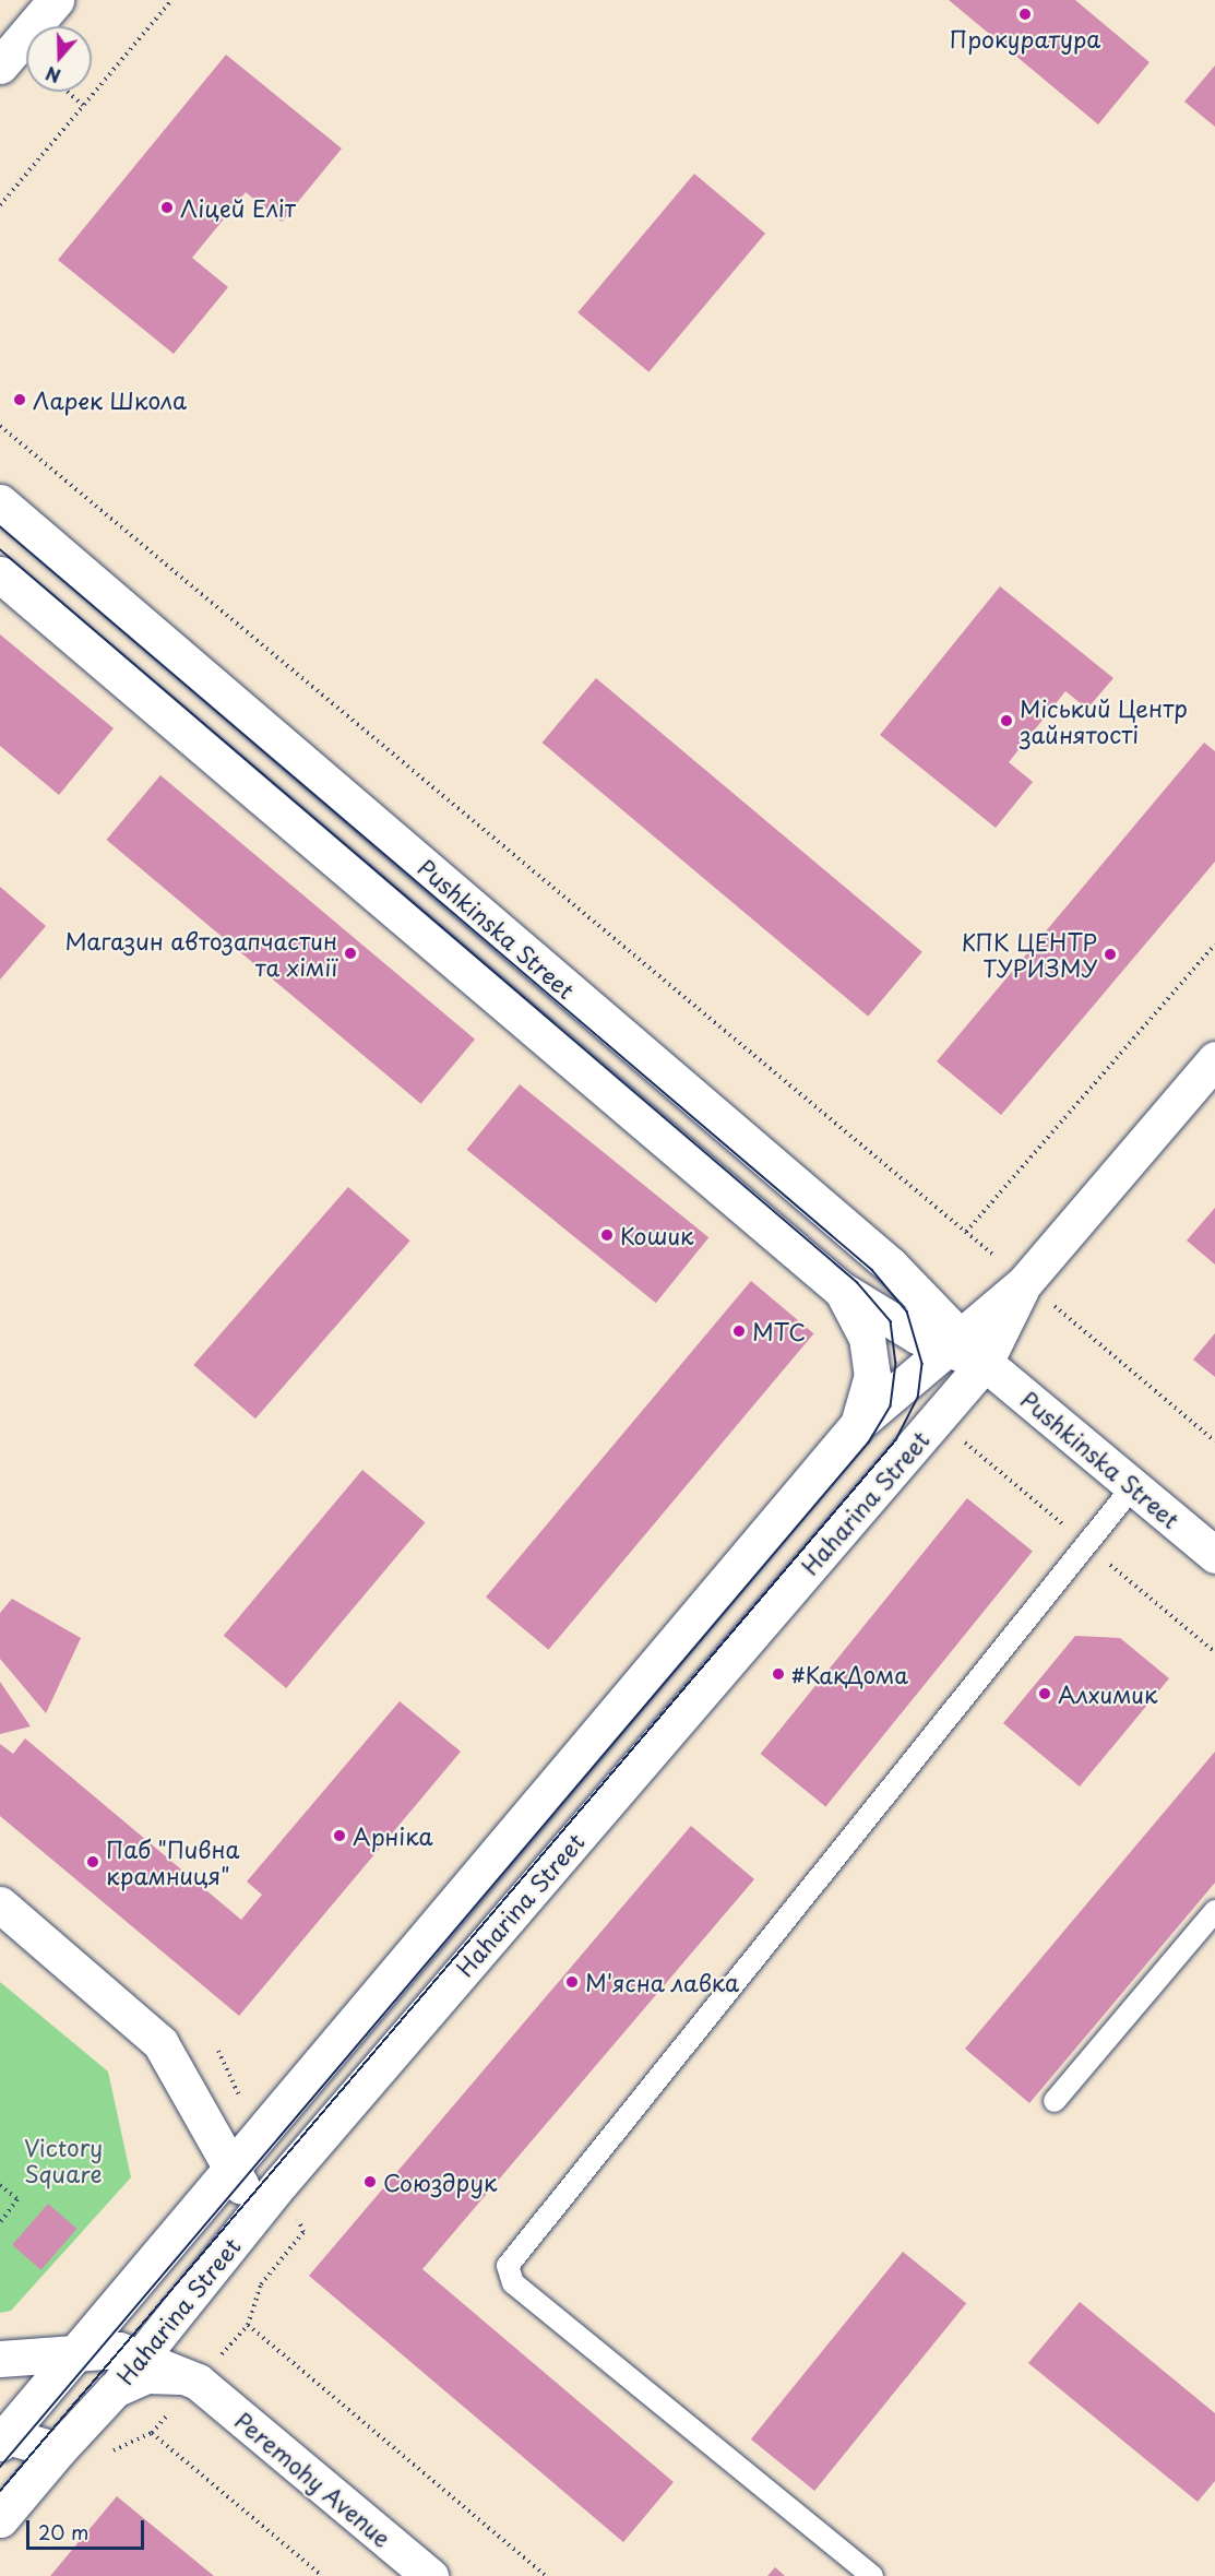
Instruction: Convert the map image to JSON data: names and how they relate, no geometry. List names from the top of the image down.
{
  "streets": {
    "street": ["Pushkinska Street", "Haharina Street", "Peremohy Avenue"]
  },
  "crossings": [
    ["Pushkinska Street", "Haharina Street"],
    ["Haharina Street", "Peremohy Avenue"]
  ],
  "parks": ["Victory Square"],
  "places": [
    "Прокуратура",
    "Ліцей Еліт",
    "Ларек Школа",
    "Міський Центр зайнятості",
    "Магазин автозапчастин та хімії",
    "КПК ЦЕНТР ТУРИЗМУ",
    "Кошик",
    "МТС",
    "#КакДома",
    "Алхимик",
    "Арніка",
    "Паб \"Пивна крамниця\"",
    "М'ясна лавка",
    "Союздрук"
  ],
  "scale_bar": "20 m",
  "north": "bottom"
}
